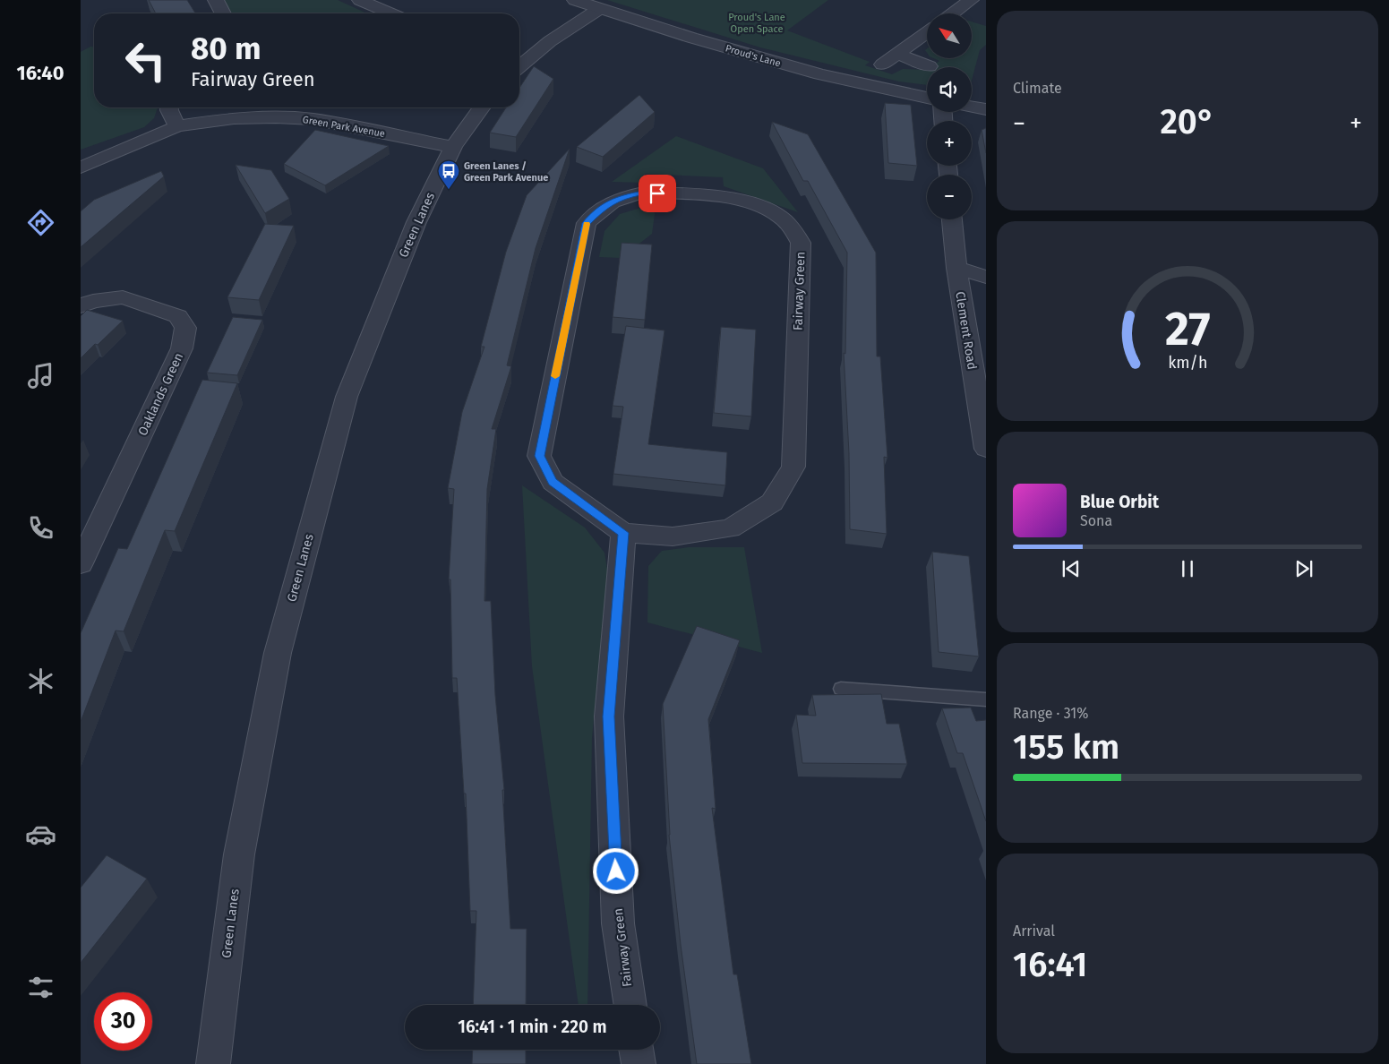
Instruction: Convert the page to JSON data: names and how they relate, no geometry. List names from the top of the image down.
{
  "streets": {
    "street": [
      "Proud's Lane",
      "Green Park Avenue",
      "Green Lanes",
      "Fairway Green",
      "Clement Road",
      "Oaklands Green"
    ]
  },
  "crossings": [
    ["Green Park Avenue", "Green Lanes"]
  ],
  "parks": ["Proud's Lane Open Space"],
  "places": {
    "bus stop": ["Green Lanes / Green Park Avenue"]
  },
  "north": "top left",
  "page": {
    "tabs": "16:40",
    "tile": [
      "Climate",
      ["Range · 31%", "155 km"],
      ["Arrival", "16:41"]
    ],
    "map_buttons": ["+", "−"],
    "turn": ["80 m", "Fairway Green"],
    "heat": ["−", "20°", "+"],
    "song": ["Blue Orbit", "Sona"],
    "limit": "30",
    "trip": "16:41 · 1 min · 220 m",
    "gauge": ["27", "km/h"]
  }
}
